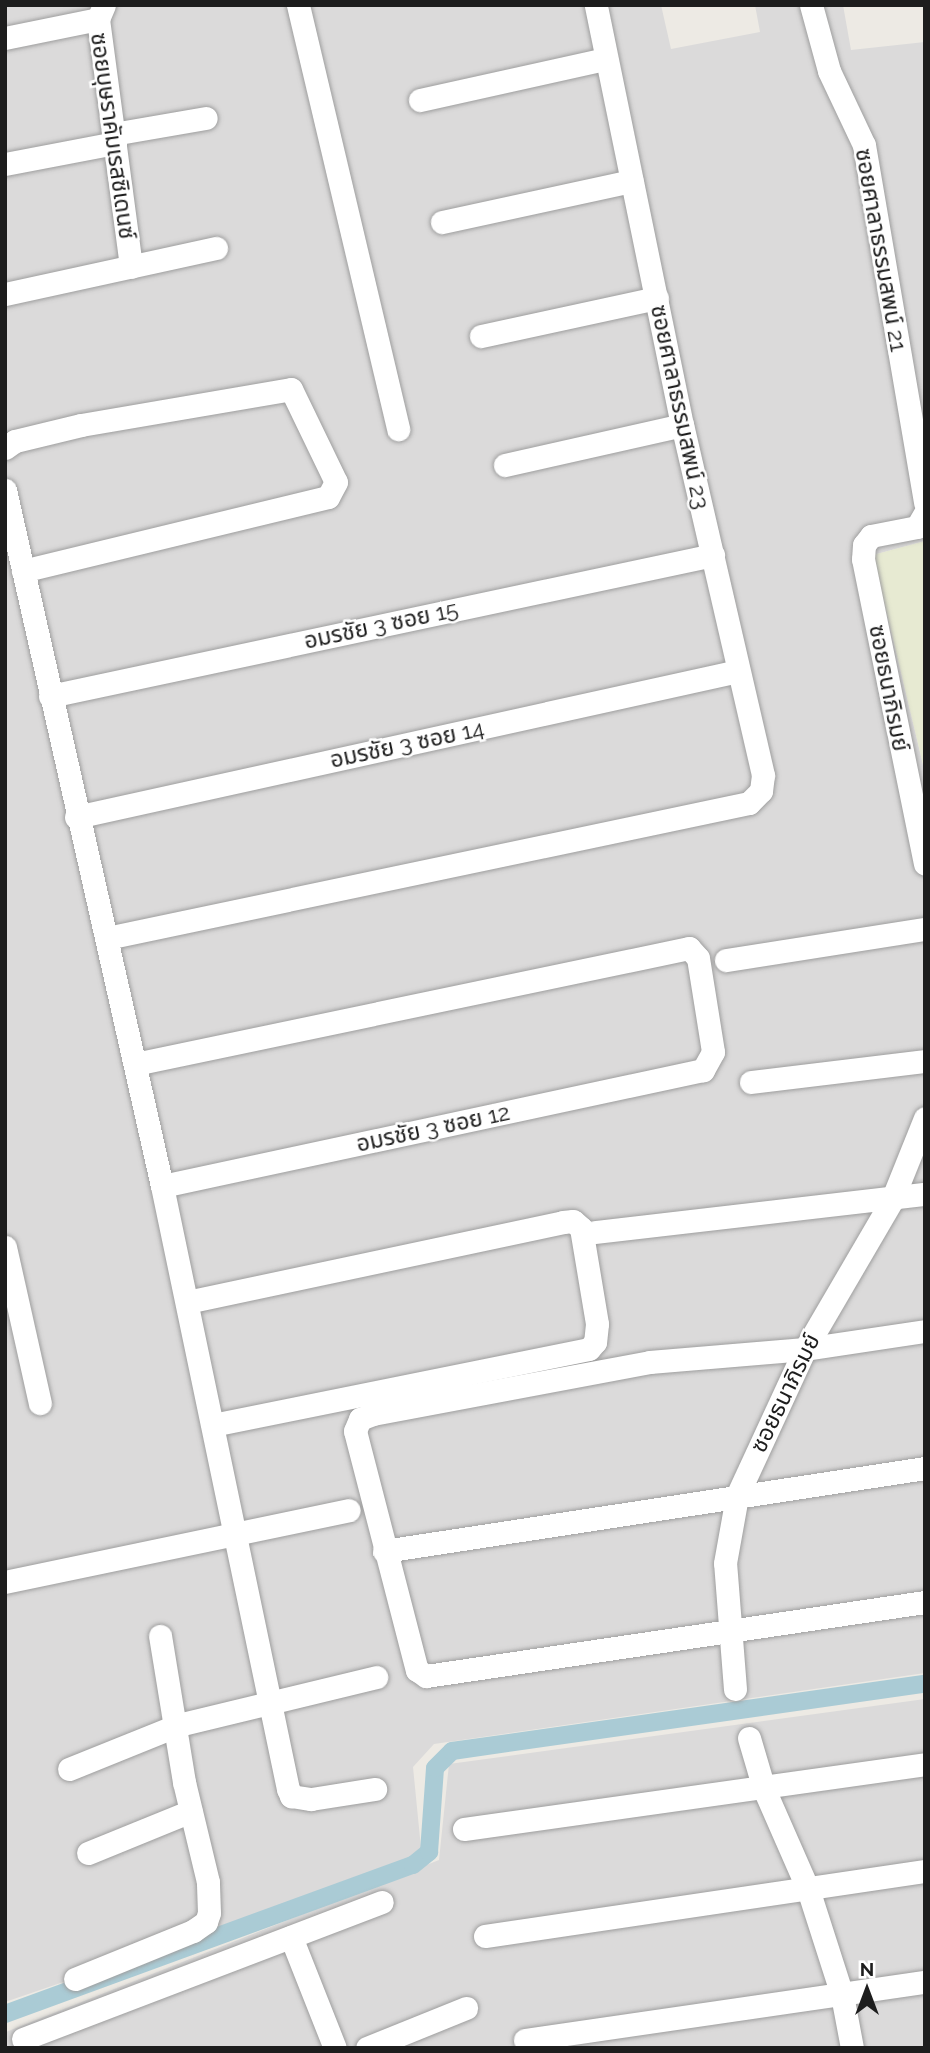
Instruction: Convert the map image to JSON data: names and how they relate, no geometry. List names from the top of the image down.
{
  "streets": {
    "street": [
      "ซอยบุษราคัมเรสซิเดนซ์",
      "ซอยศาลาธรรมสพน์ 21",
      "ซอยศาลาธรรมสพน์ 23",
      "อมรชัย 3 ซอย 15",
      "ซอยธนาภิรมย์",
      "อมรชัย 3 ซอย 14",
      "อมรชัย 3 ซอย 12"
    ]
  },
  "crossings": [
    ["ซอยศาลาธรรมสพน์ 23", "อมรชัย 3 ซอย 15"],
    ["ซอยศาลาธรรมสพน์ 23", "อมรชัย 3 ซอย 14"]
  ],
  "north": "top"
}
